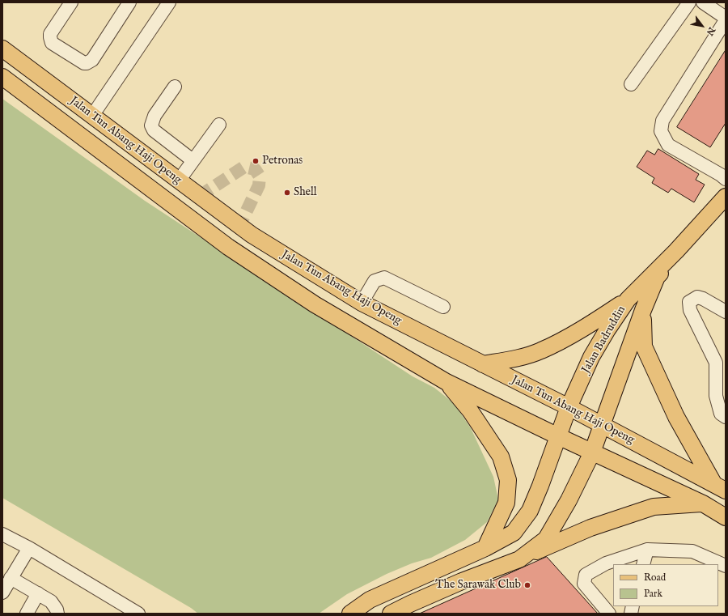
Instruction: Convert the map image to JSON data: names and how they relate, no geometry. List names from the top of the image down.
{
  "streets": {
    "main road": ["Jalan Tun Abang Haji Openg", "Jalan Badruddin"]
  },
  "crossings": [
    ["Jalan Tun Abang Haji Openg", "Jalan Badruddin"]
  ],
  "places": ["Petronas", "Shell", "The Sarawak Club"],
  "legend": ["Road", "Park"],
  "north": "bottom right"
}
